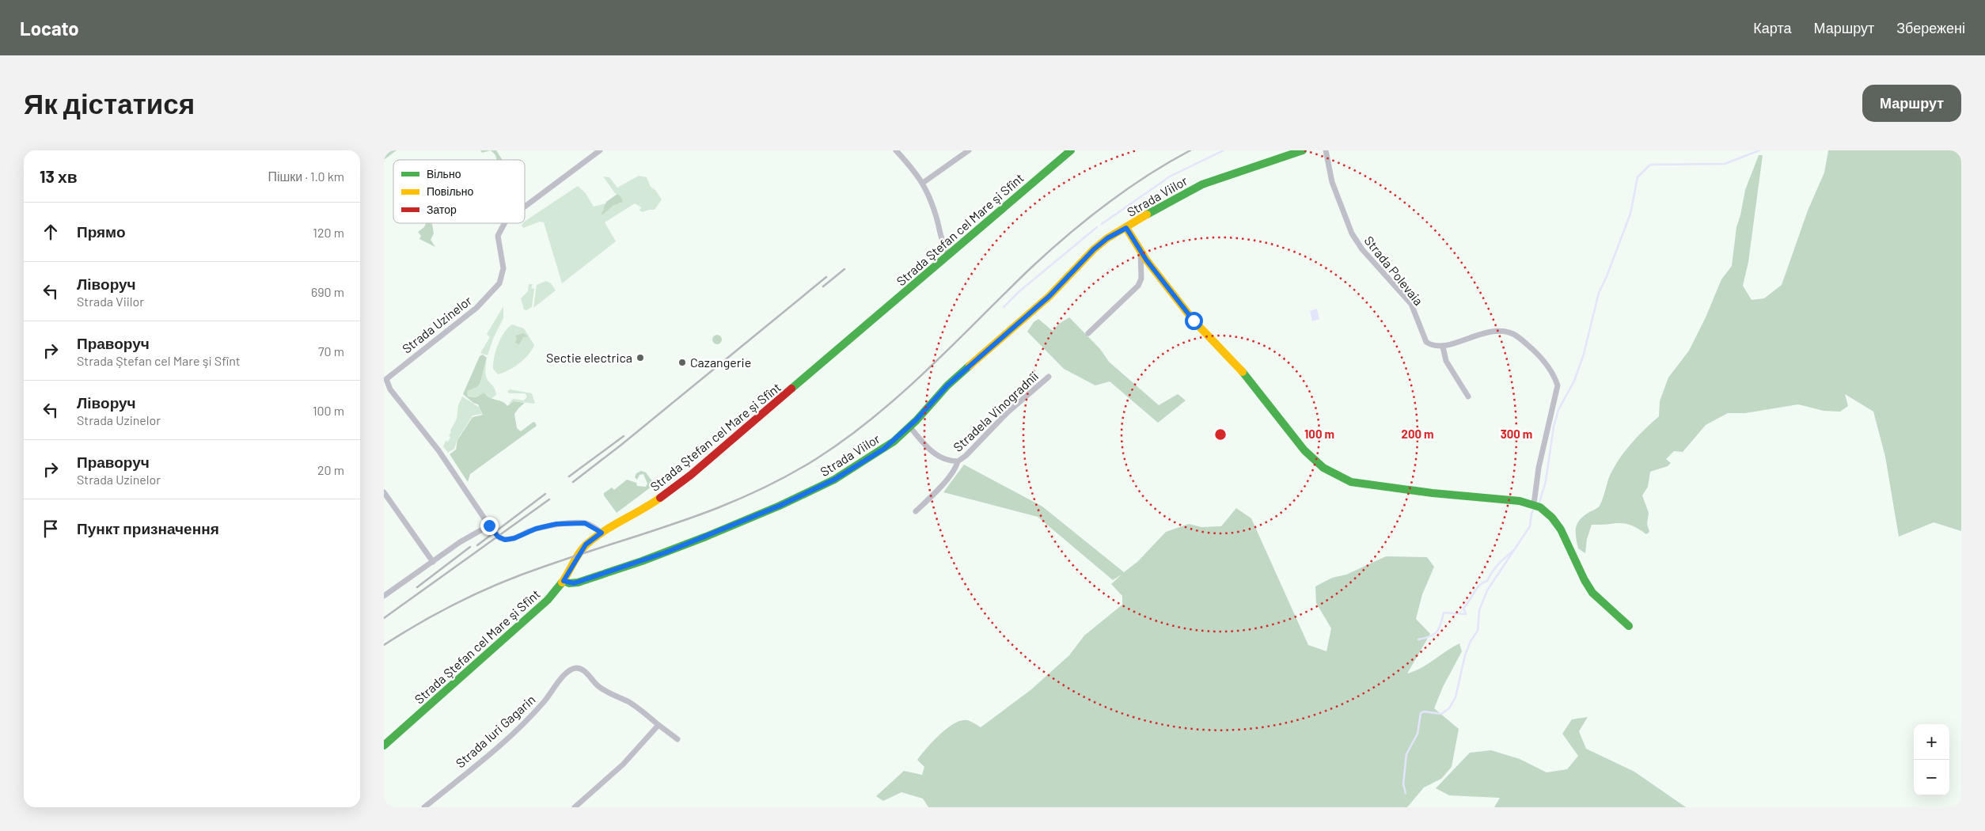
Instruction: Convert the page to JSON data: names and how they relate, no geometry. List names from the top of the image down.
{
  "streets": {
    "street": [
      "Strada Viilor",
      "Strada Ştefan cel Mare şi Sfînt",
      "Strada Polevaia",
      "Strada Uzinelor",
      "Stradela Vinogradnîi",
      "Strada Iuri Gagarin"
    ]
  },
  "crossings": [
    ["Strada Viilor", "Strada Ştefan cel Mare şi Sfînt"],
    ["Strada Viilor", "Stradela Vinogradnîi"],
    ["Strada Ştefan cel Mare şi Sfînt", "Strada Uzinelor"]
  ],
  "places": ["Sectie electrica", "Cazangerie"],
  "legend": ["Вільно", "Повільно", "Затор"],
  "page": {
    "header": "Locato",
    "nav": ["Карта", "Маршрут", "Збережені"],
    "buttons": "Маршрут",
    "title": "Як дістатися",
    "heading": ["13 хв", "Пішки · 1.0 km"],
    "list": [
      ["Прямо", "120 m"],
      ["Ліворуч", "Strada Viilor", "690 m"],
      ["Праворуч", "Strada Ştefan cel Mare şi Sfînt", "70 m"],
      ["Ліворуч", "Strada Uzinelor", "100 m"],
      ["Праворуч", "Strada Uzinelor", "20 m"],
      "Пункт призначення"
    ],
    "map_buttons": ["+", "−"]
  },
  "rings": ["100 m", "200 m", "300 m"]
}
